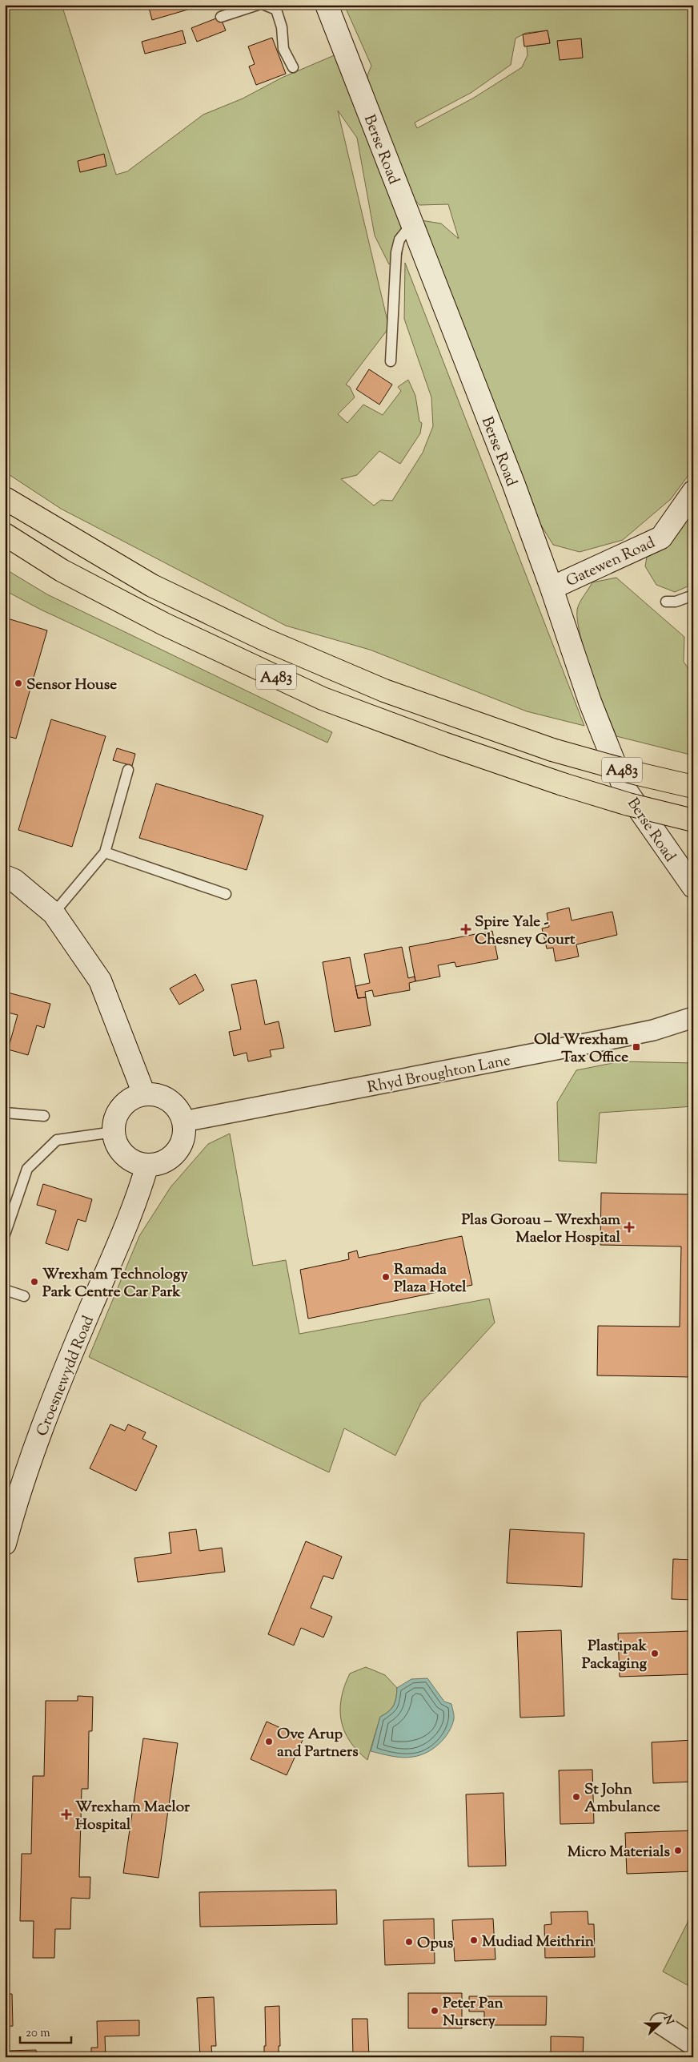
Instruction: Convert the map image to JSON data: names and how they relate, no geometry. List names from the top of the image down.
{
  "streets": {
    "highway": ["A483"],
    "main road": ["Berse Road", "Gatewen Road", "Croesnewydd Road"],
    "street": ["Rhyd Broughton Lane"]
  },
  "crossings": [
    ["Berse Road", "Gatewen Road"],
    ["Rhyd Broughton Lane", "Croesnewydd Road"]
  ],
  "places": {
    "other": [
      "Sensor House",
      "Ramada Plaza Hotel",
      "Wrexham Technology Park Centre Car Park",
      "Plastipak Packaging",
      "Ove Arup and Partners",
      "St John Ambulance",
      "Micro Materials",
      "Mudiad Meithrin",
      "Opus",
      "Peter Pan Nursery"
    ],
    "health": ["Spire Yale - Chesney Court", "Plas Goroau – Wrexham Maelor Hospital", "Wrexham Maelor Hospital"],
    "transit": ["Old Wrexham Tax Office"]
  },
  "scale_bar": "20 m",
  "north": "right"
}
